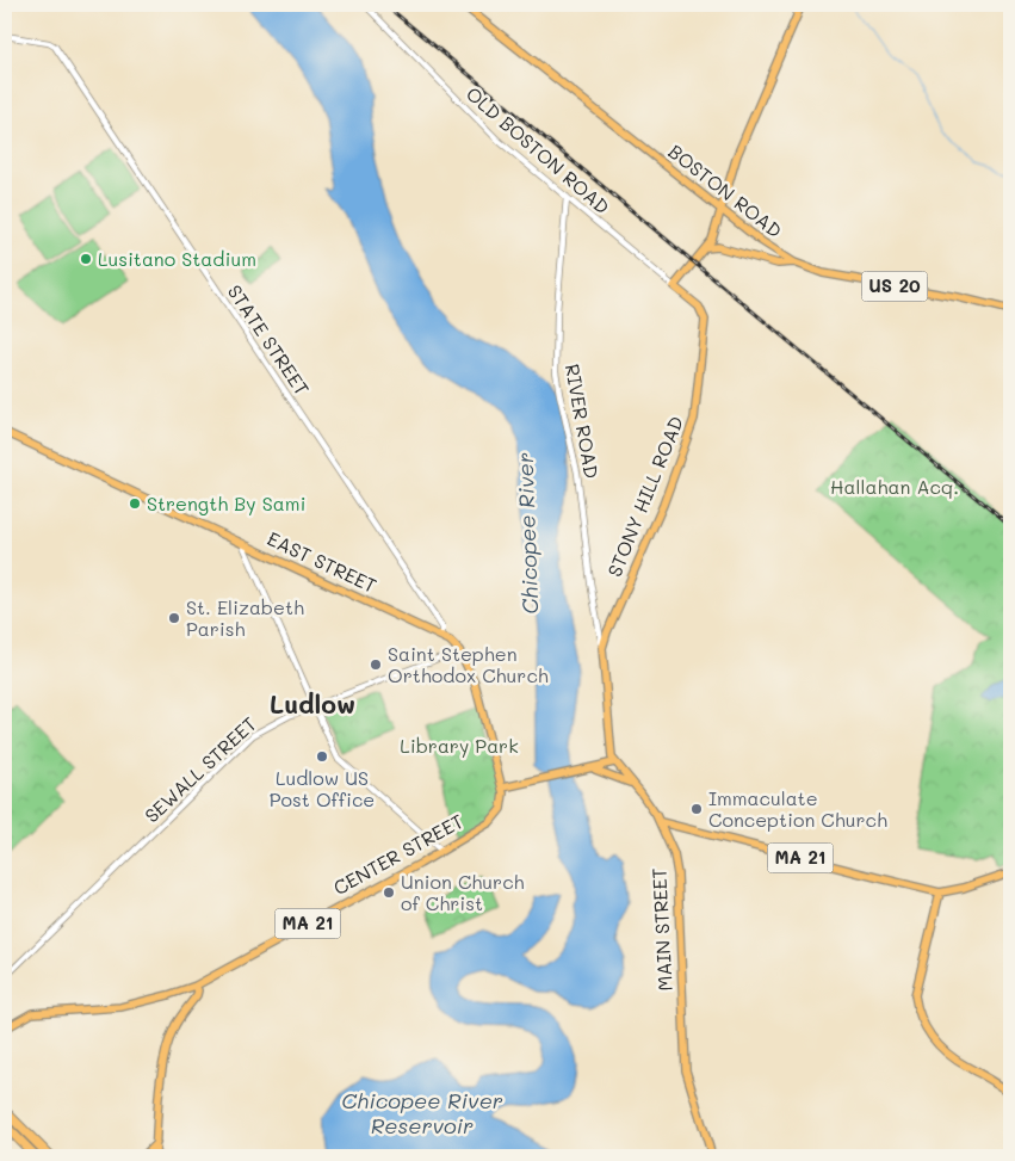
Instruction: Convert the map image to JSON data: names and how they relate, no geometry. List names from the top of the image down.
{
  "streets": {
    "main road": [
      "BOSTON ROAD",
      "US 20",
      "STONY HILL ROAD",
      "EAST STREET",
      "CENTER STREET",
      "MA 21",
      "MAIN STREET"
    ],
    "street": [
      "OLD BOSTON ROAD",
      "STATE STREET",
      "RIVER ROAD",
      "SEWALL STREET"
    ]
  },
  "crossings": [
    ["OLD BOSTON ROAD", "RIVER ROAD"],
    ["OLD BOSTON ROAD", "STONY HILL ROAD"],
    ["STATE STREET", "EAST STREET"],
    ["RIVER ROAD", "STONY HILL ROAD"],
    ["STONY HILL ROAD", "MAIN STREET"],
    ["EAST STREET", "SEWALL STREET"],
    ["MA 21", "MAIN STREET"]
  ],
  "districts": ["Ludlow"],
  "water": ["Chicopee River", "Chicopee River Reservoir"],
  "parks": ["Hallahan Acq.", "Library Park"],
  "places": [
    "Lusitano Stadium",
    "Strength By Sami",
    "St. Elizabeth Parish",
    "Saint Stephen Orthodox Church",
    "Ludlow US Post Office",
    "Immaculate Conception Church",
    "Union Church of Christ"
  ]
}
